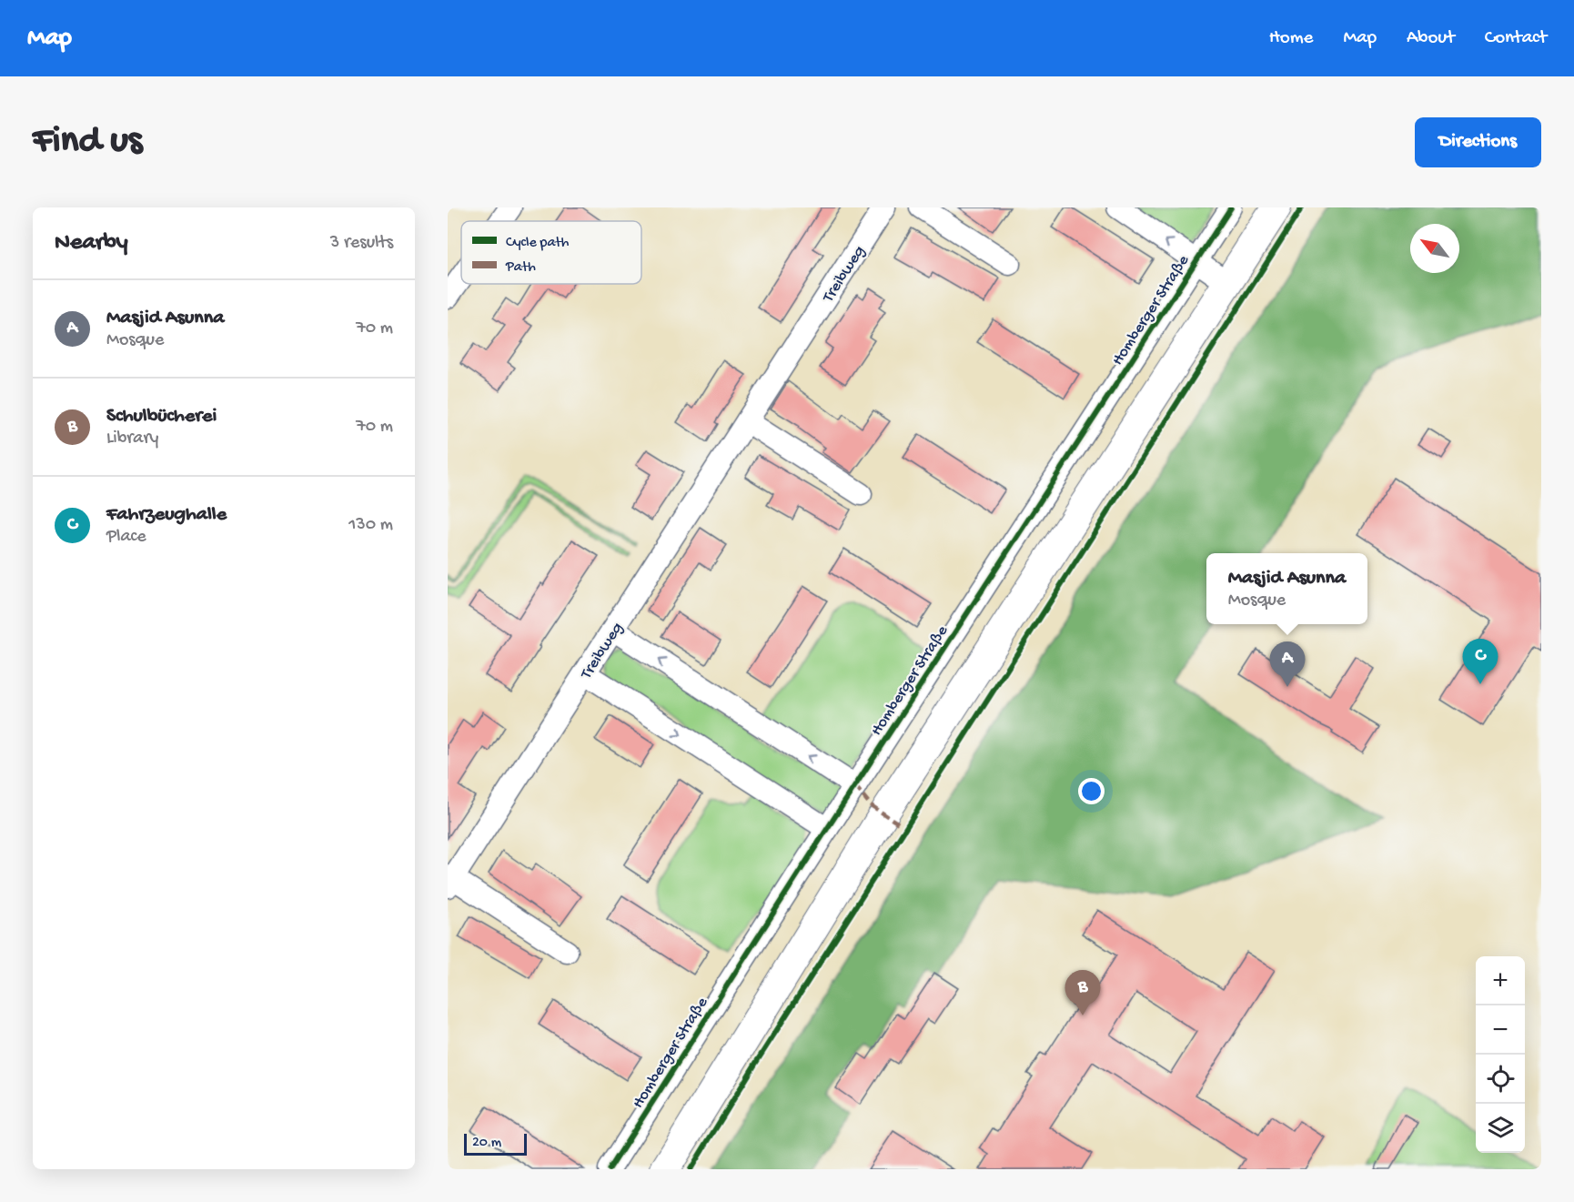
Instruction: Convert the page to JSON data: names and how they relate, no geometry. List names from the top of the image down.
{
  "streets": {
    "street": ["Treibweg", "Homberger Straße"]
  },
  "legend": ["Cycle path", "Path"],
  "scale_bar": "20 m",
  "north": "top left",
  "page": {
    "header": "Map",
    "nav": [
      "Home",
      "Map",
      "About",
      "Contact"
    ],
    "buttons": "Directions",
    "title": "Find us",
    "heading": ["Nearby", "3 results"],
    "list": [
      {
        "mark": "A",
        "name": "Masjid Asunna",
        "note": "Mosque",
        "value": "70 m"
      },
      {
        "mark": "B",
        "name": "Schulbücherei",
        "note": "Library",
        "value": "70 m"
      },
      {
        "mark": "C",
        "name": "Fahrzeughalle",
        "note": "Place",
        "value": "130 m"
      }
    ],
    "popup": ["Masjid Asunna", "Mosque"],
    "pins": ["C", "A", "B"],
    "map_buttons": ["+", "−"],
    "scale": "20 m"
  }
}
